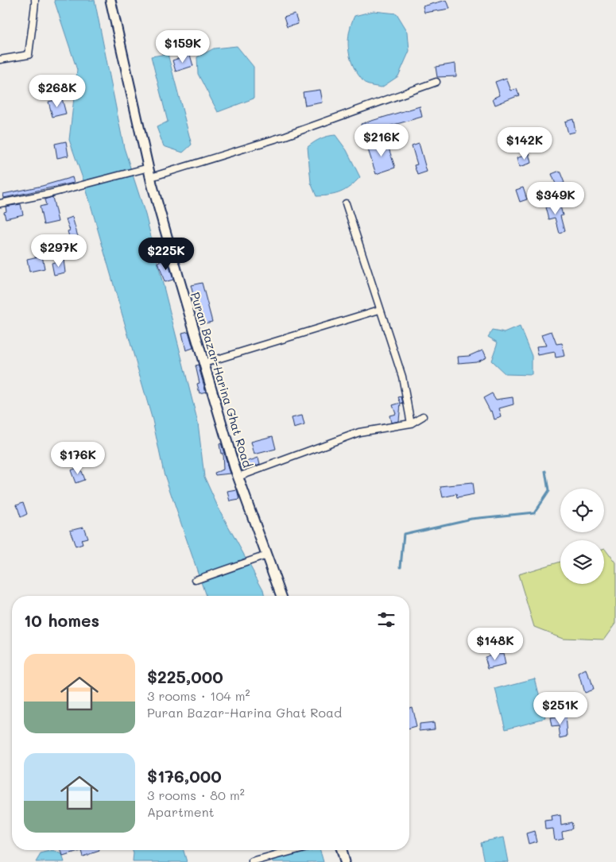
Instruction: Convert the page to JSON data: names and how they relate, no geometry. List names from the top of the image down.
{
  "streets": {
    "main road": ["Puran Bazar-Harina Ghat Road"]
  },
  "page": {
    "price": [
      "$159K",
      "$268K",
      "$216K",
      "$142K",
      "$349K",
      "$297K",
      "$225K",
      "$176K",
      "$148K",
      "$251K"
    ],
    "heading": "10 homes",
    "list": [
      {
        "name": "$225,000",
        "note": "3 rooms · 104 m² · Puran Bazar-Harina Ghat Road"
      },
      {
        "name": "$176,000",
        "note": "3 rooms · 80 m² · Apartment"
      }
    ]
  }
}
